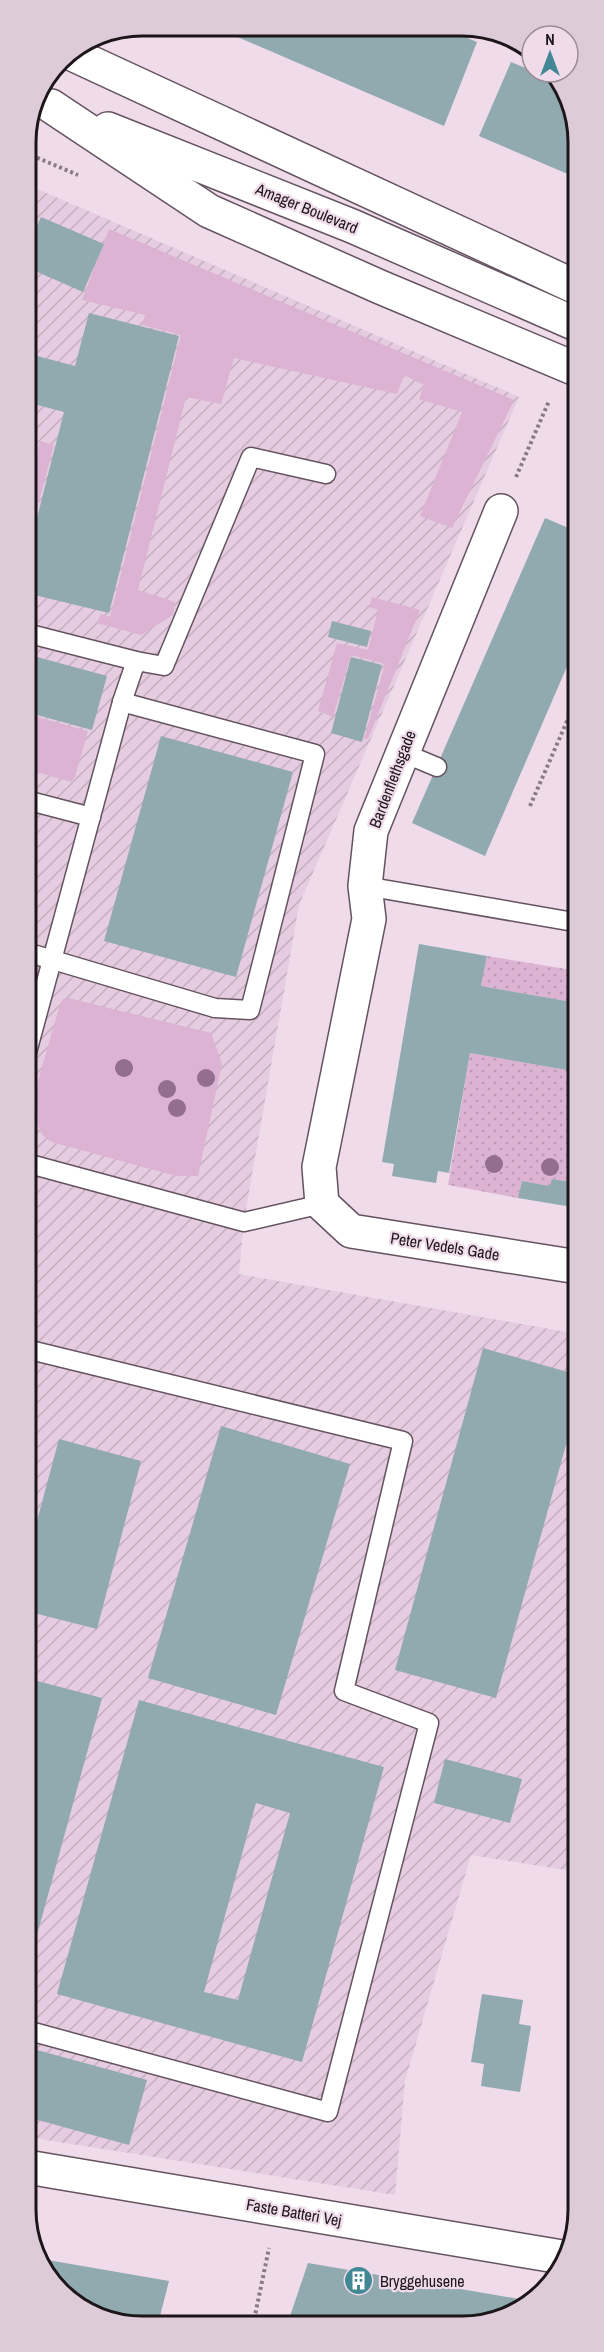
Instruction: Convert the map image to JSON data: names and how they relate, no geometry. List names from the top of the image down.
{
  "streets": {
    "street": [
      "Amager Boulevard",
      "Bardenflethsgade",
      "Peter Vedels Gade",
      "Faste Batteri Vej"
    ]
  },
  "crossings": [
    ["Bardenflethsgade", "Peter Vedels Gade"]
  ],
  "places": {
    "building": ["Bryggehusene"]
  },
  "north": "top"
}
